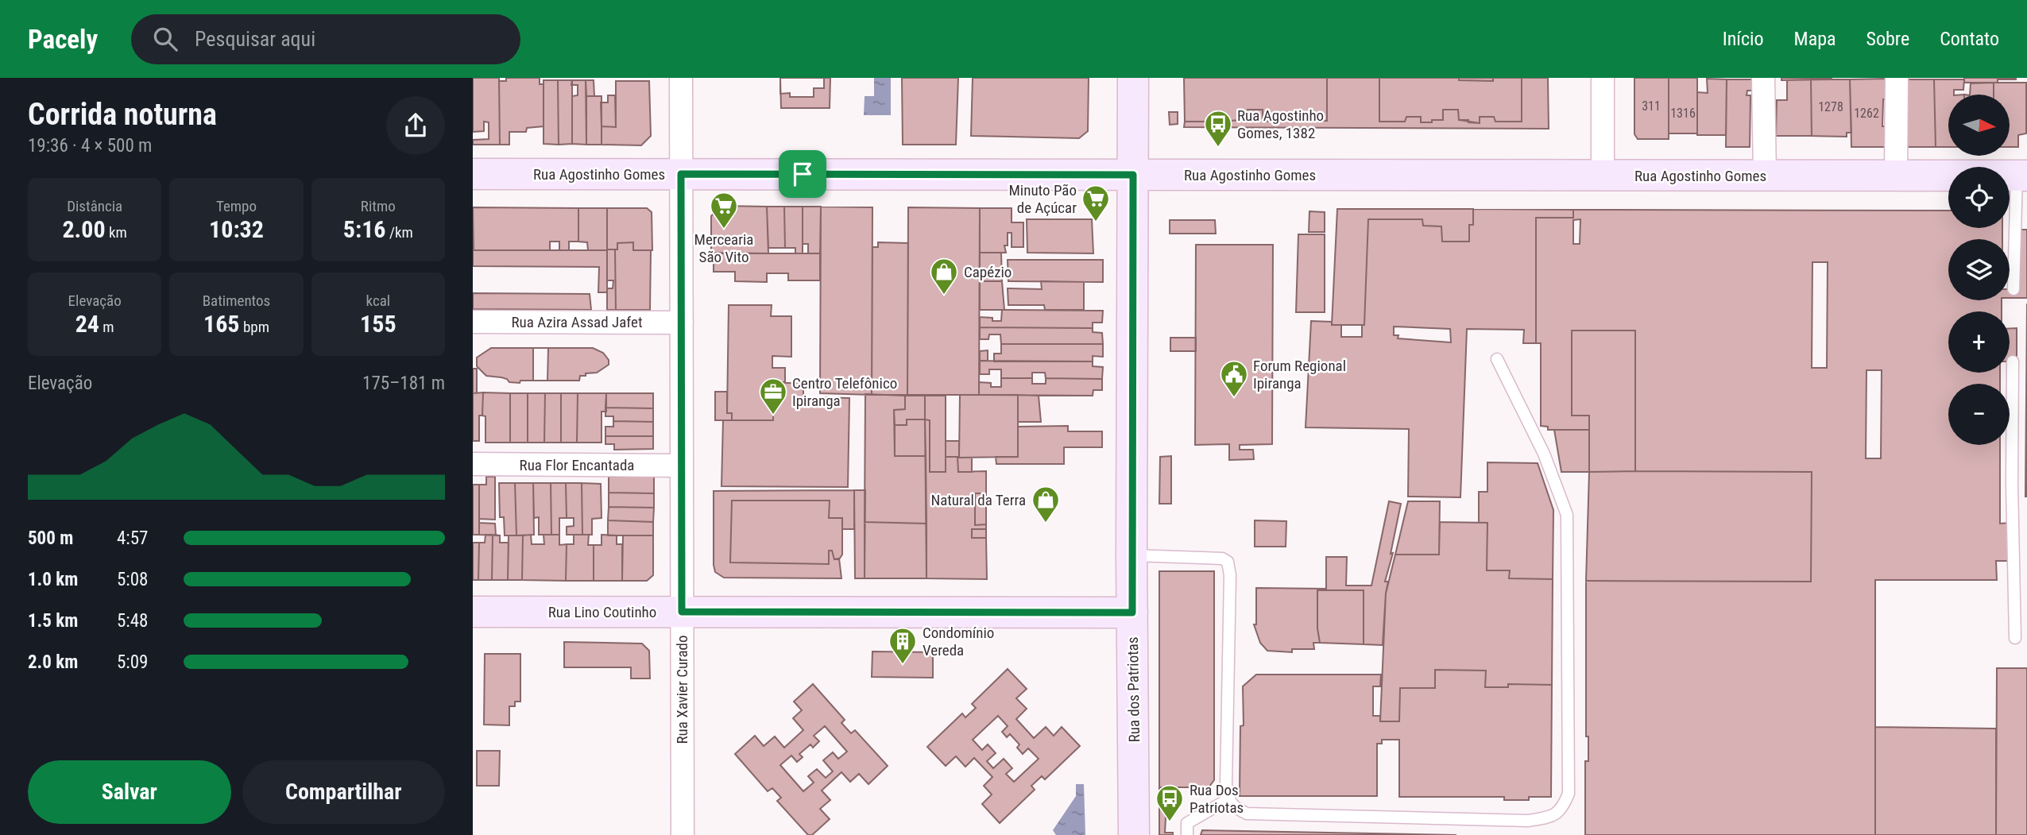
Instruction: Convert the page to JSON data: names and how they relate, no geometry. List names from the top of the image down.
{
  "streets": {
    "street": [
      "Rua Agostinho Gomes",
      "Rua Azira Assad Jafet",
      "Rua Flor Encantada",
      "Rua Lino Coutinho",
      "Rua Xavier Curado",
      "Rua dos Patriotas"
    ]
  },
  "crossings": [
    ["Rua Agostinho Gomes", "Rua Xavier Curado"],
    ["Rua Agostinho Gomes", "Rua dos Patriotas"],
    ["Rua Azira Assad Jafet", "Rua Xavier Curado"],
    ["Rua Flor Encantada", "Rua Xavier Curado"],
    ["Rua Lino Coutinho", "Rua Xavier Curado"],
    ["Rua Lino Coutinho", "Rua dos Patriotas"]
  ],
  "places": {
    "bus stop": ["Rua Agostinho Gomes, 1382", "Rua Dos Patriotas"],
    "supermarket": ["Minuto Pão de Açúcar", "Mercearia São Vito"],
    "shop": ["Capézio", "Natural da Terra"],
    "public building": ["Forum Regional Ipiranga"],
    "office": ["Centro Telefônico Ipiranga"],
    "building": ["Condomínio Vereda"]
  },
  "house_numbers": [
    "311",
    "1278",
    "1316",
    "1262"
  ],
  "north": "right",
  "page": {
    "header": "Pacely",
    "search": "Pesquisar aqui",
    "nav": [
      "Início",
      "Mapa",
      "Sobre",
      "Contato"
    ],
    "heading": ["Corrida noturna", "19:36 · 4 × 500 m"],
    "map_buttons": ["+", "−"],
    "stats": [
      ["Distância", "2.00 km"],
      ["Tempo", "10:32"],
      ["Ritmo", "5:16 /km"],
      ["Elevação", "24 m"],
      ["Batimentos", "165 bpm"],
      ["kcal", "155"]
    ],
    "chart": ["Elevação", "175–181 m"],
    "list": [
      {
        "name": "500 m",
        "note": "4:57"
      },
      {
        "name": "1.0 km",
        "note": "5:08"
      },
      {
        "name": "1.5 km",
        "note": "5:48"
      },
      {
        "name": "2.0 km",
        "note": "5:09"
      }
    ],
    "buttons": ["Salvar", "Compartilhar"]
  }
}
